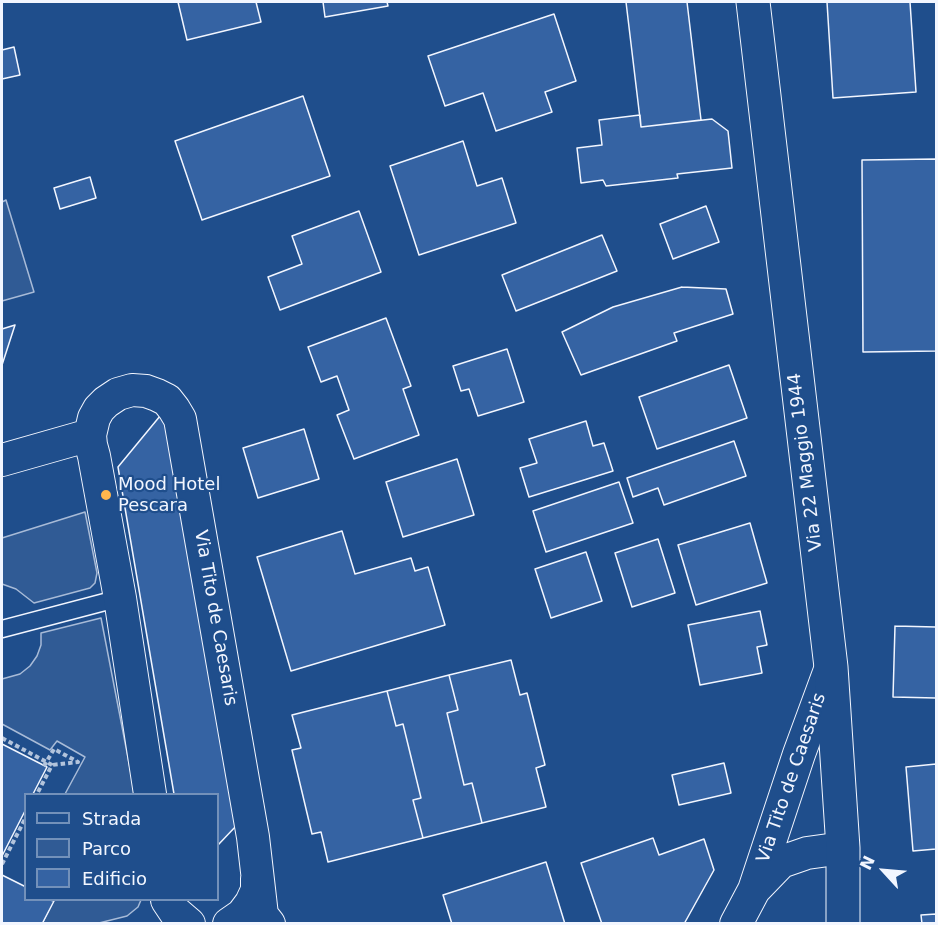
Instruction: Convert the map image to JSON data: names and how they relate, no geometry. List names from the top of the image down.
{
  "streets": {
    "main road": ["Via 22 Maggio 1944"],
    "street": ["Via Tito de Caesaris"]
  },
  "crossings": [
    ["Via 22 Maggio 1944", "Via Tito de Caesaris"]
  ],
  "places": ["Mood Hotel Pescara"],
  "legend": ["Strada", "Parco", "Edificio"],
  "north": "top left"
}
